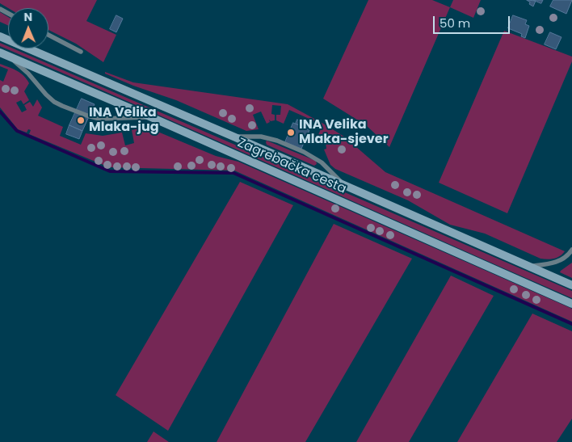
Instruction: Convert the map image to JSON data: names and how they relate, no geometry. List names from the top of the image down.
{
  "streets": {
    "main road": ["Zagrebačka cesta"]
  },
  "places": ["INA Velika Mlaka-jug", "INA Velika Mlaka-sjever"],
  "scale_bar": "50 m",
  "north": "top"
}
